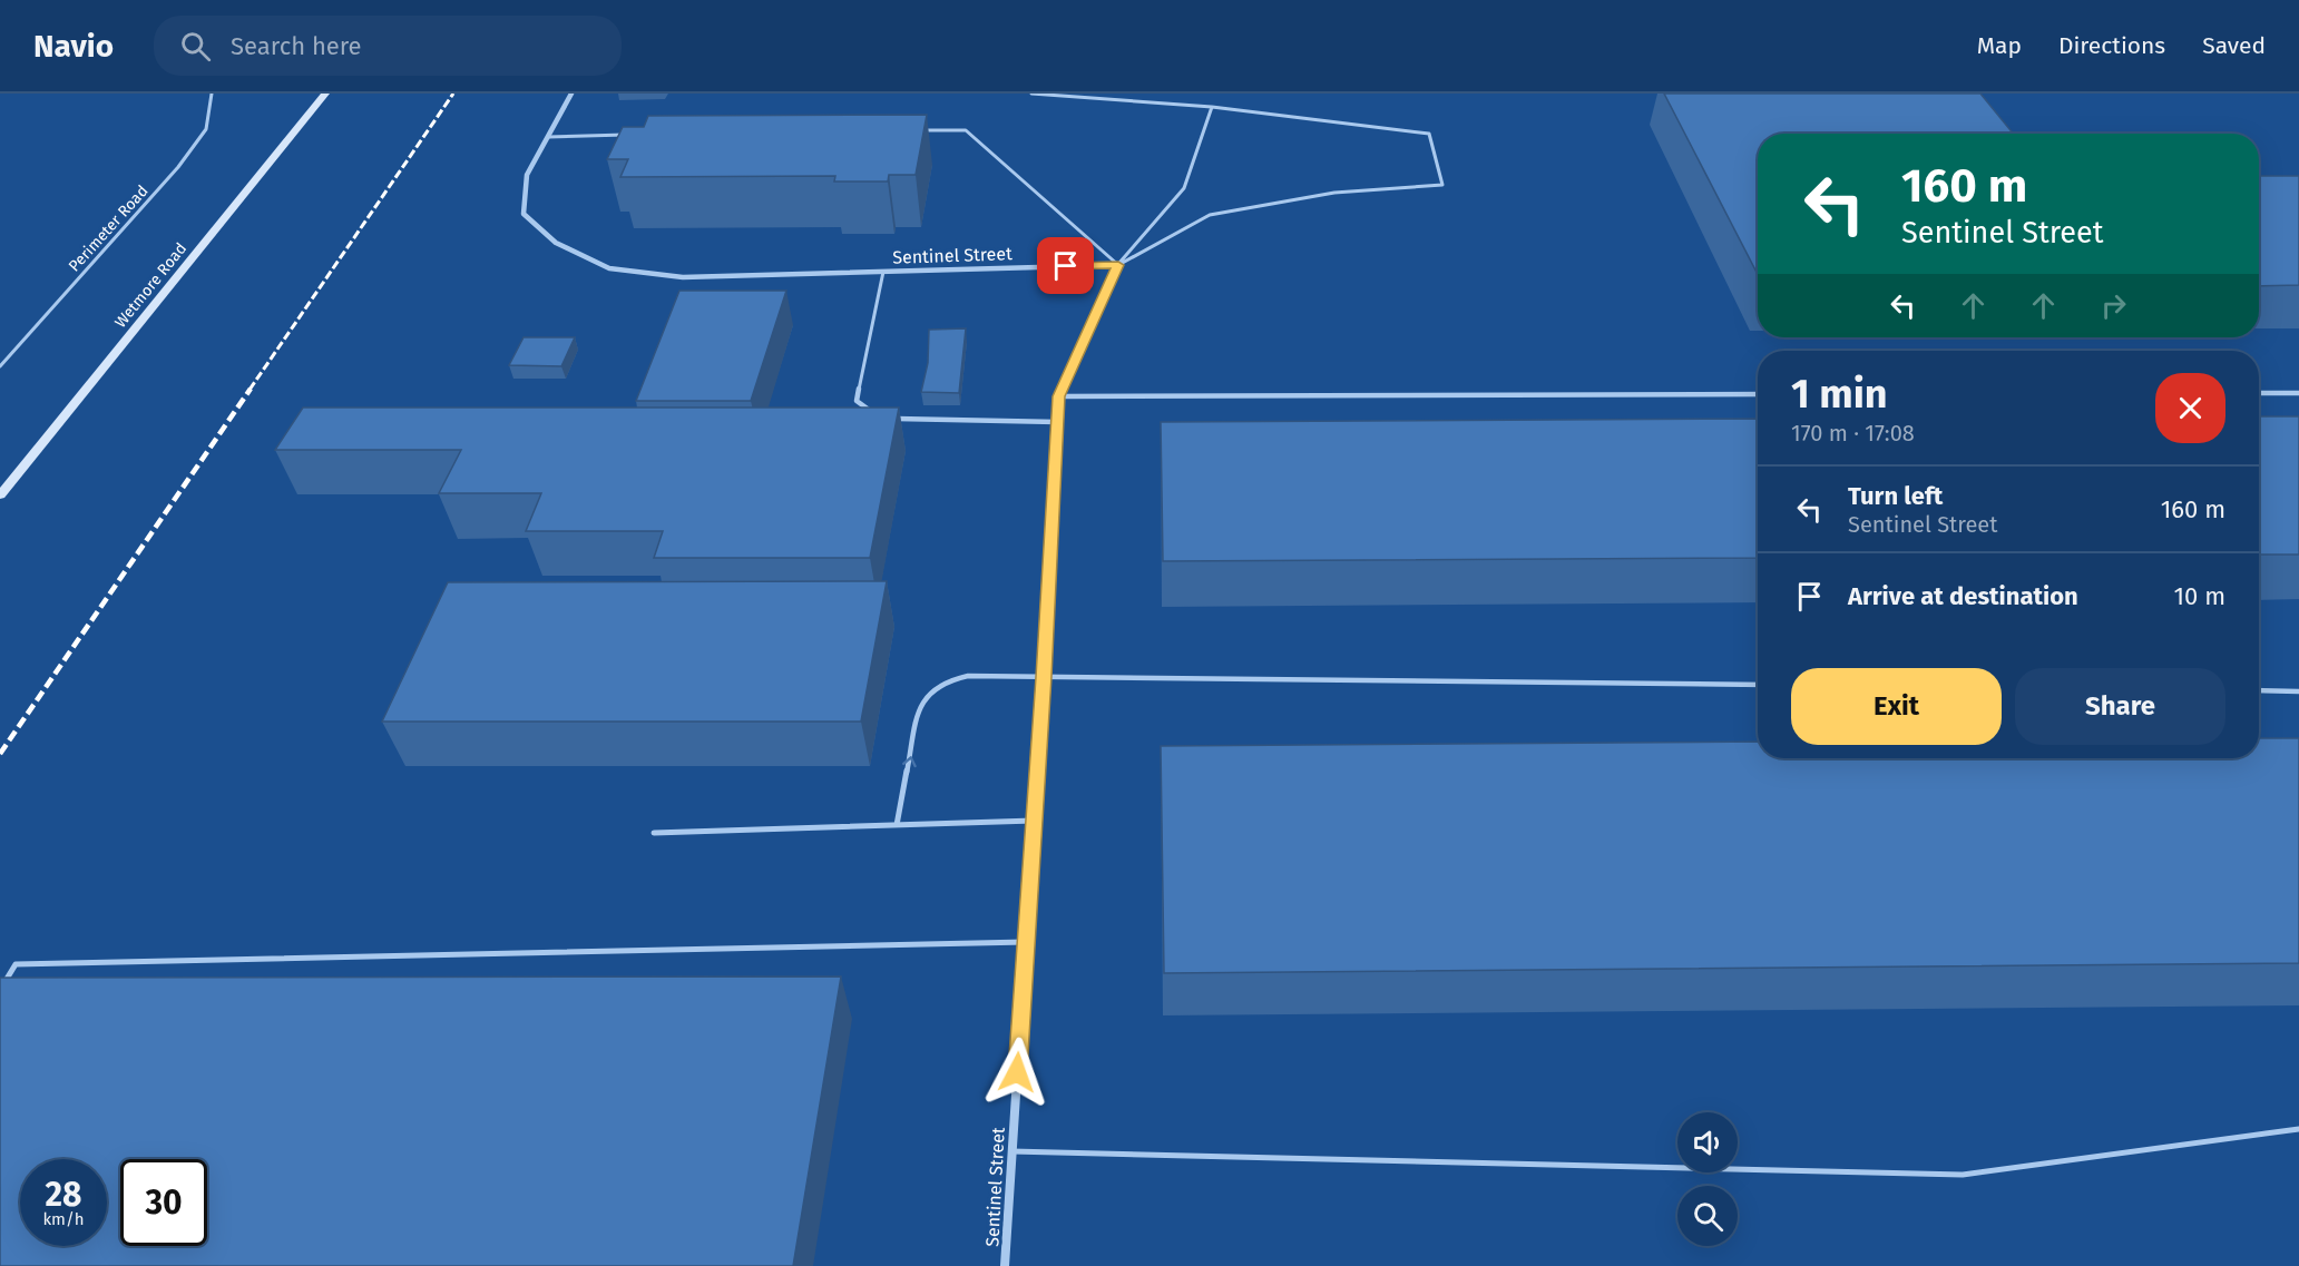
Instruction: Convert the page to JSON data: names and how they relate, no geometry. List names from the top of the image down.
{
  "streets": {
    "main road": ["Wetmore Road"],
    "street": ["Sentinel Street"],
    "lane": ["Perimeter Road"]
  },
  "page": {
    "header": "Navio",
    "search": "Search here",
    "nav": ["Map", "Directions", "Saved"],
    "turn": ["160 m", "Sentinel Street"],
    "heading": ["1 min", "170 m · 17:08"],
    "list": [
      {
        "name": "Turn left",
        "note": "Sentinel Street",
        "value": "160 m"
      },
      {
        "name": "Arrive at destination",
        "value": "10 m"
      }
    ],
    "buttons": ["Exit", "Share"],
    "speed": "28 km/h",
    "limit": "30"
  }
}
